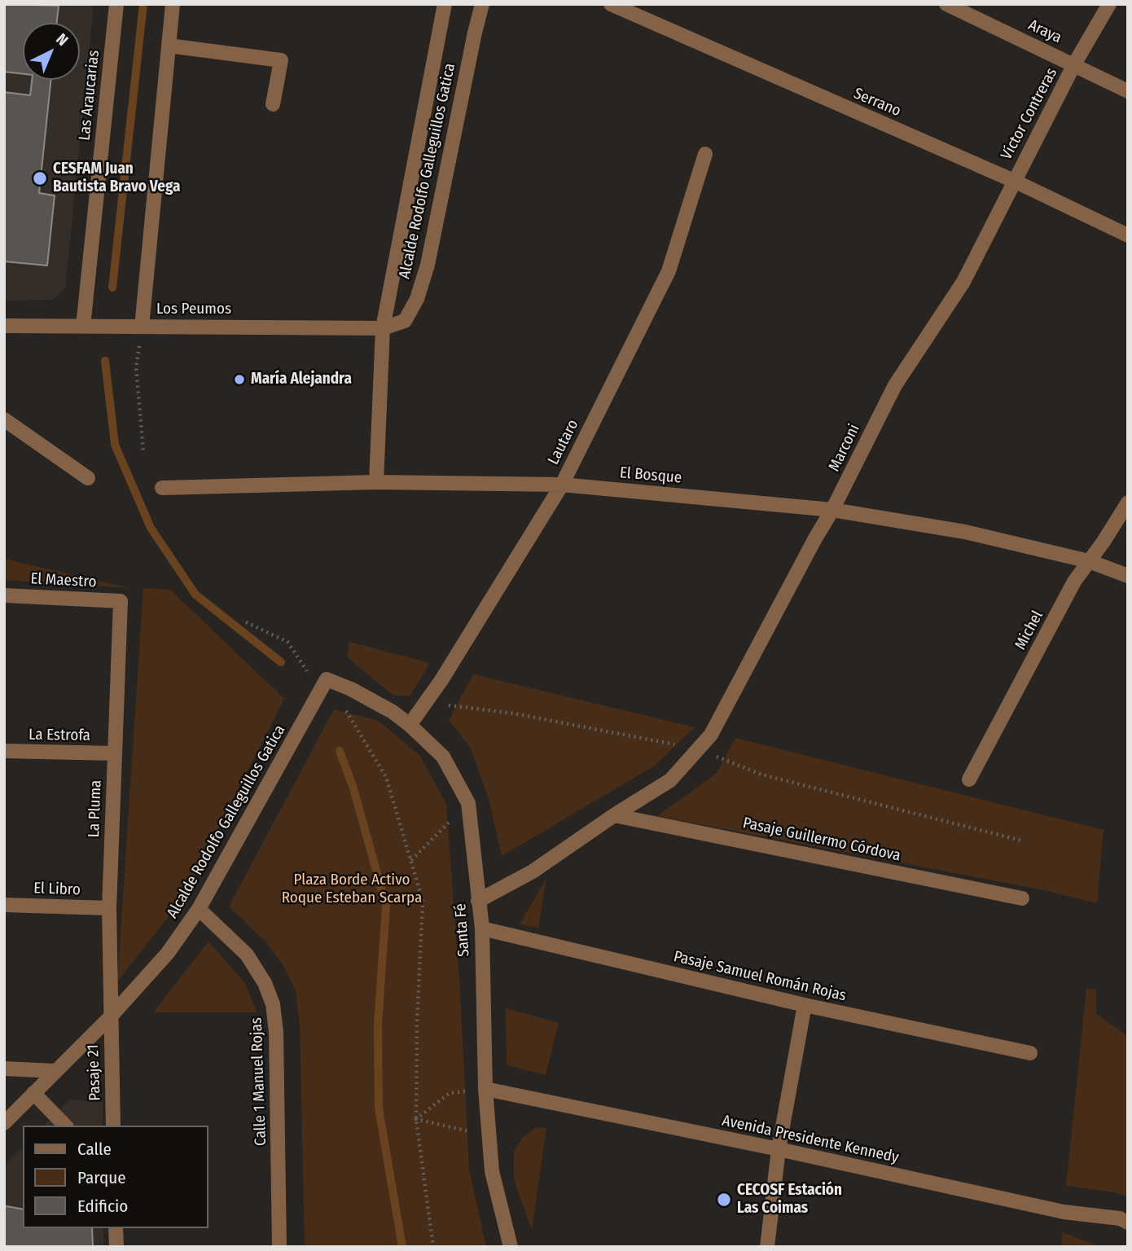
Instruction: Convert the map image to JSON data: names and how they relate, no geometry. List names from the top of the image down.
{
  "streets": {
    "street": [
      "Araya",
      "Las Araucarias",
      "Serrano",
      "Víctor Contreras",
      "Alcalde Rodolfo Galleguillos Gatica",
      "Los Peumos",
      "Lautaro",
      "Marconi",
      "El Bosque",
      "El Maestro",
      "Michel",
      "La Estrofa",
      "La Pluma",
      "Pasaje Guillermo Córdova",
      "El Libro",
      "Santa Fé",
      "Pasaje Samuel Román Rojas",
      "Pasaje 21",
      "Calle 1 Manuel Rojas",
      "Avenida Presidente Kennedy"
    ]
  },
  "crossings": [
    ["Araya", "Víctor Contreras"],
    ["Las Araucarias", "Los Peumos"],
    ["Serrano", "Víctor Contreras"],
    ["Serrano", "Marconi"],
    ["Víctor Contreras", "Marconi"],
    ["Alcalde Rodolfo Galleguillos Gatica", "Los Peumos"],
    ["Alcalde Rodolfo Galleguillos Gatica", "El Bosque"],
    ["Alcalde Rodolfo Galleguillos Gatica", "La Pluma"],
    ["Alcalde Rodolfo Galleguillos Gatica", "Santa Fé"],
    ["Alcalde Rodolfo Galleguillos Gatica", "Pasaje 21"],
    ["Alcalde Rodolfo Galleguillos Gatica", "Calle 1 Manuel Rojas"],
    ["Lautaro", "El Bosque"],
    ["Lautaro", "Santa Fé"],
    ["Marconi", "El Bosque"],
    ["Marconi", "Pasaje Guillermo Córdova"],
    ["Marconi", "Santa Fé"],
    ["El Bosque", "Michel"],
    ["El Maestro", "La Pluma"],
    ["La Estrofa", "La Pluma"],
    ["La Pluma", "El Libro"],
    ["La Pluma", "Pasaje 21"],
    ["Santa Fé", "Pasaje Samuel Román Rojas"],
    ["Santa Fé", "Avenida Presidente Kennedy"]
  ],
  "parks": ["Plaza Borde Activo Roque Esteban Scarpa"],
  "places": ["CESFAM Juan Bautista Bravo Vega", "María Alejandra", "CECOSF Estación Las Coimas"],
  "legend": ["Calle", "Parque", "Edificio"],
  "north": "top right"
}
